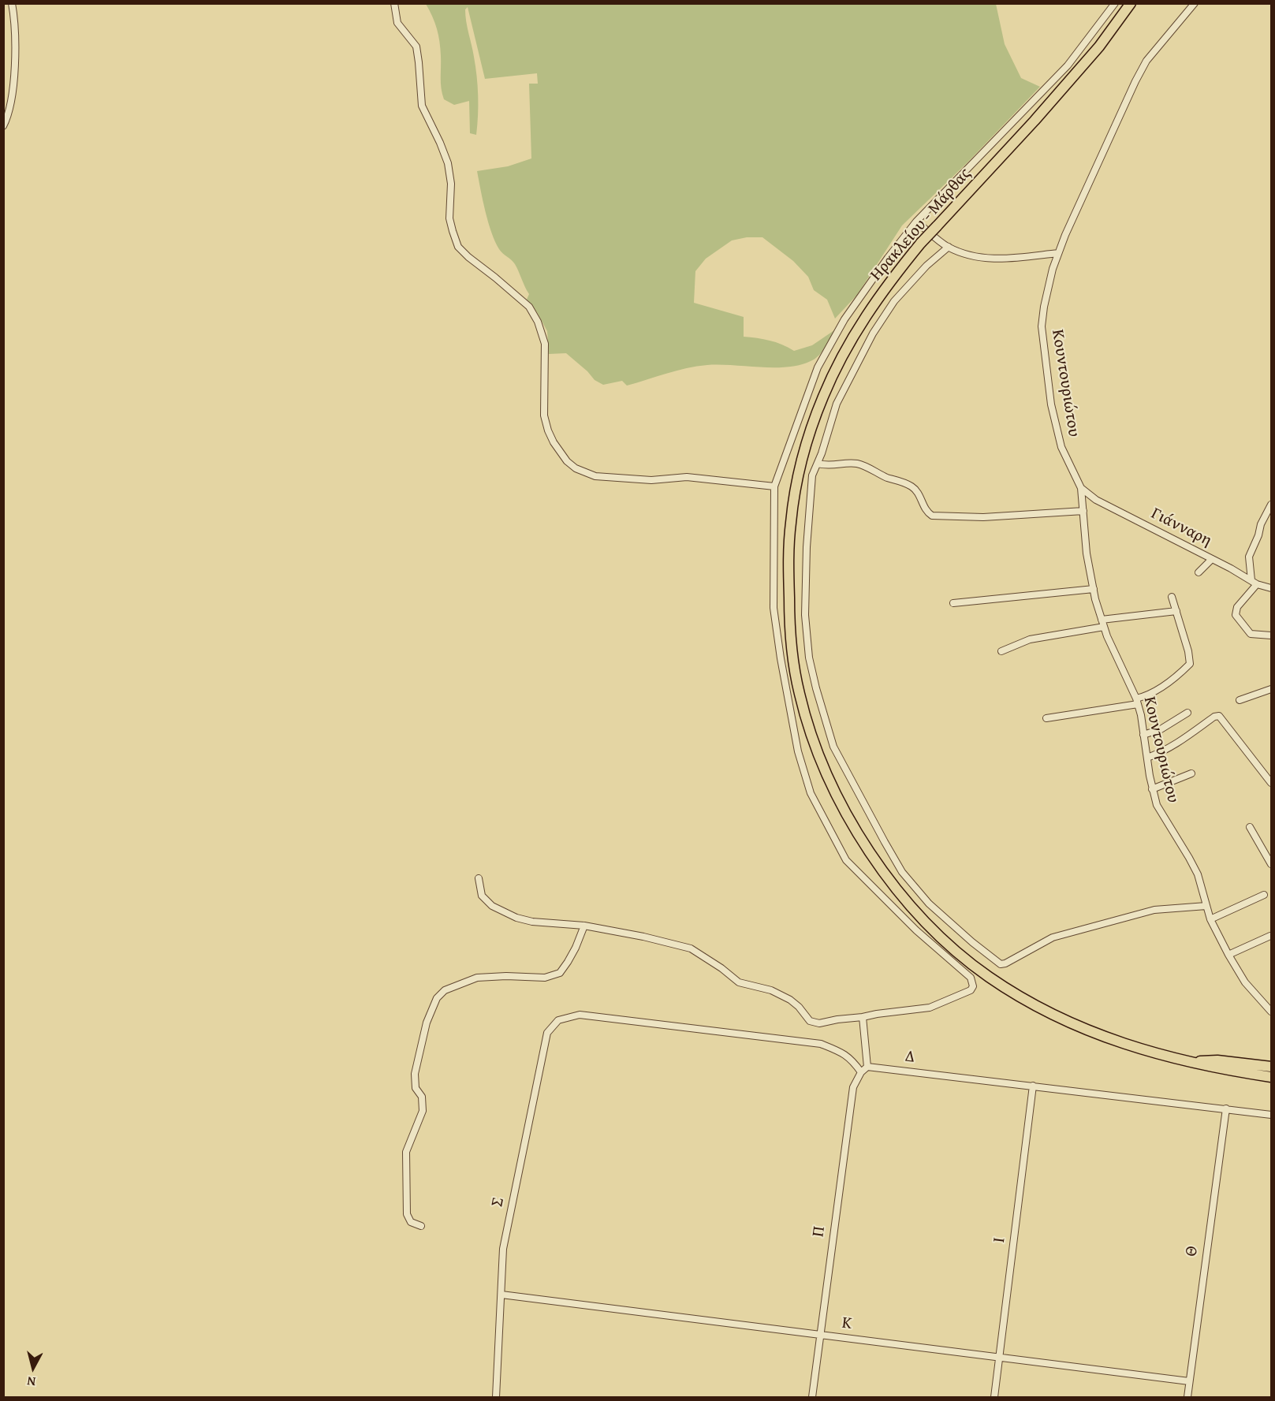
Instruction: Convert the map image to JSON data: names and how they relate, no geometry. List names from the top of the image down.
{
  "streets": {
    "main road": ["Ηρακλείου - Μάρθας"],
    "street": [
      "Κουντουριώτου",
      "Γιάνναρη",
      "Δ",
      "Σ",
      "Π",
      "Ι",
      "Θ",
      "Κ"
    ]
  },
  "crossings": [
    ["Κουντουριώτου", "Γιάνναρη"],
    ["Δ", "Ι"],
    ["Δ", "Θ"],
    ["Σ", "Π"],
    ["Σ", "Κ"],
    ["Π", "Κ"],
    ["Ι", "Κ"],
    ["Θ", "Κ"]
  ],
  "north": "bottom"
}
